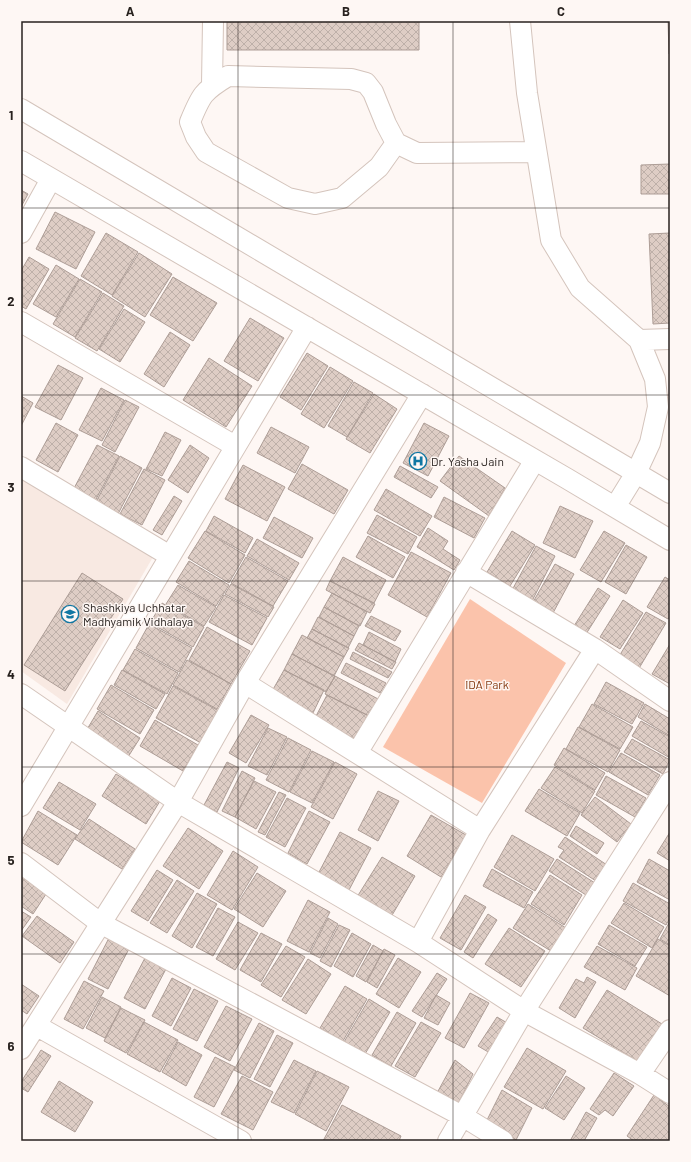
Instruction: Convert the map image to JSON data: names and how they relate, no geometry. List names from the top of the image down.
{
  "parks": ["IDA Park"],
  "places": {
    "hospital": ["Dr. Yasha Jain"],
    "school or university": ["Shashkiya Uchhatar Madhyamik Vidhalaya"]
  },
  "grid": {
    "columns": ["A", "B", "C"],
    "rows": [
      "1",
      "2",
      "3",
      "4",
      "5",
      "6"
    ]
  }
}
